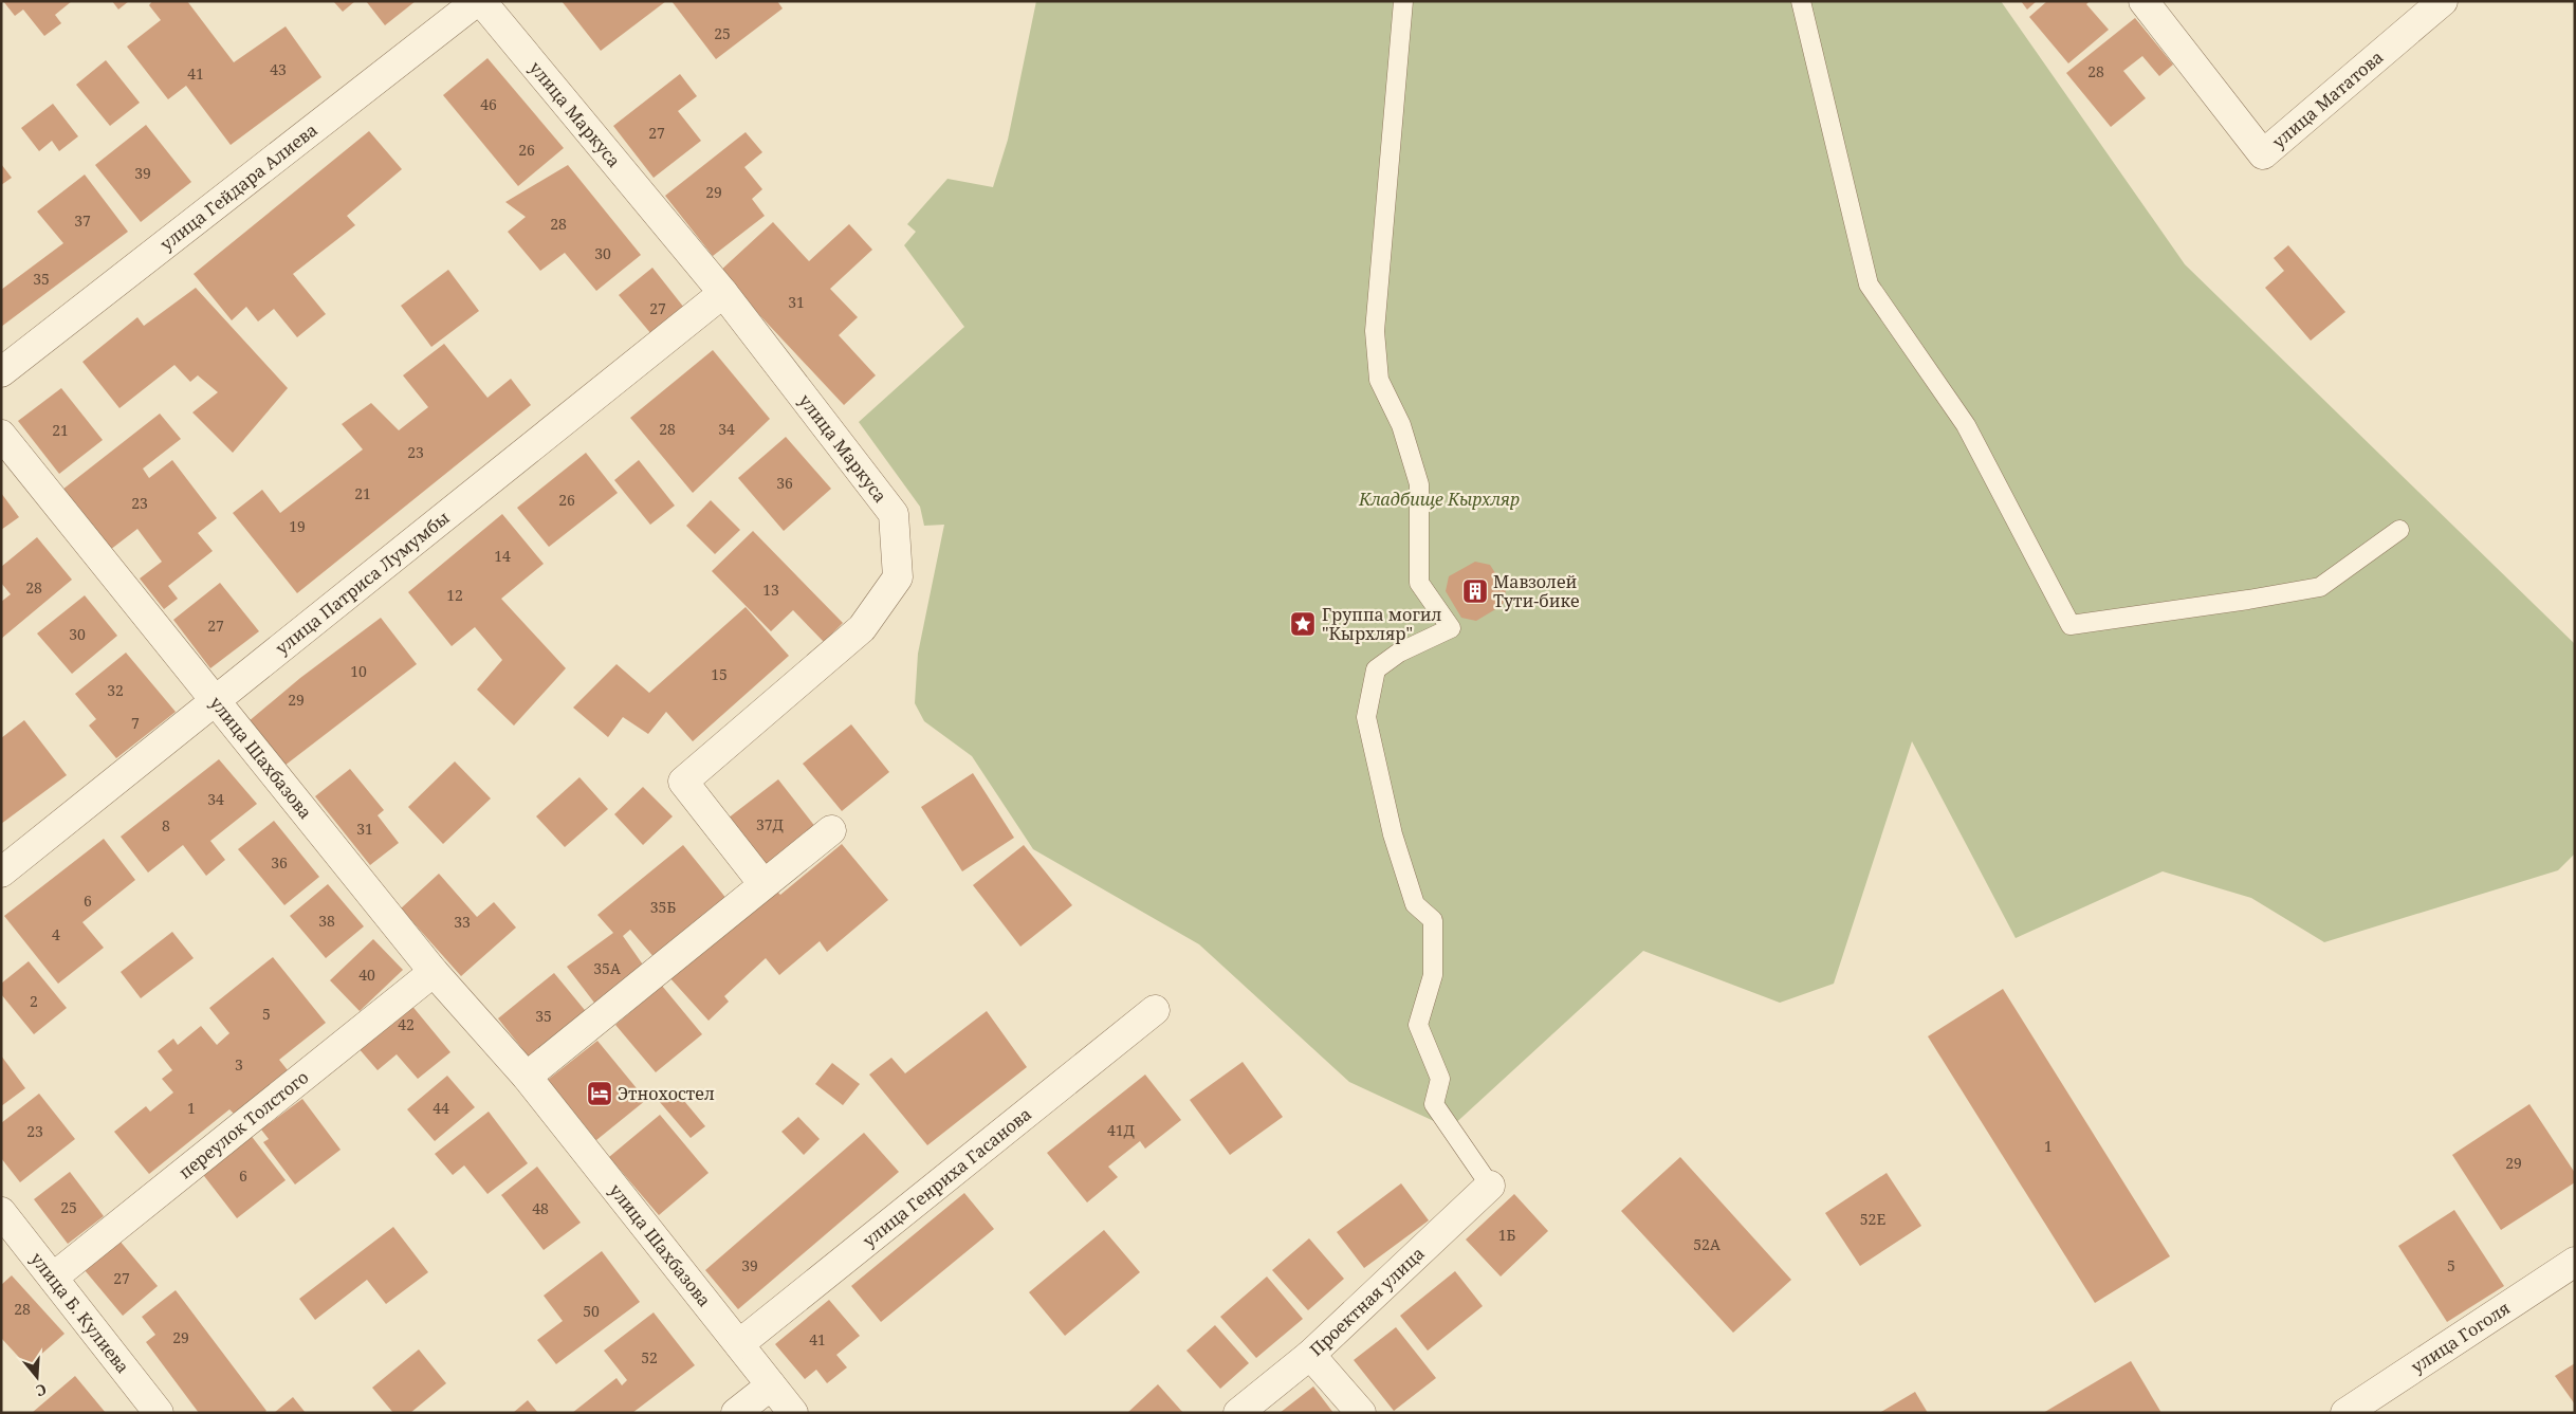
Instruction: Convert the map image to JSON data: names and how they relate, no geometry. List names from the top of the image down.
{
  "streets": {
    "street": [
      "улица Мататова",
      "улица Маркуса",
      "улица Гейдара Алиева",
      "улица Патриса Лумумбы",
      "улица Шахбазова",
      "переулок Толстого",
      "улица Генриха Гасанова",
      "Проектная улица",
      "улица Б. Кулиева",
      "улица Гоголя"
    ]
  },
  "crossings": [
    ["улица Маркуса", "улица Патриса Лумумбы"],
    ["улица Патриса Лумумбы", "улица Шахбазова"],
    ["улица Шахбазова", "переулок Толстого"],
    ["улица Шахбазова", "улица Генриха Гасанова"],
    ["переулок Толстого", "улица Б. Кулиева"]
  ],
  "parks": ["Кладбище Кырхляр"],
  "places": {
    "building": ["Мавзолей Тути-бике"],
    "place": ["Группа могил \"Кырхляр\""],
    "hotel": ["Этнохостел"]
  },
  "house_numbers": [
    "25",
    "43",
    "28",
    "41",
    "46",
    "27",
    "26",
    "39",
    "29",
    "37",
    "28",
    "30",
    "35",
    "31",
    "27",
    "28",
    "34",
    "21",
    "23",
    "36",
    "21",
    "26",
    "23",
    "19",
    "14",
    "28",
    "13",
    "12",
    "27",
    "30",
    "10",
    "15",
    "32",
    "29",
    "7",
    "34",
    "37Д",
    "8",
    "31",
    "36",
    "6",
    "35Б",
    "38",
    "33",
    "4",
    "35А",
    "40",
    "2",
    "5",
    "35",
    "42",
    "3",
    "1",
    "44",
    "41Д",
    "23",
    "1",
    "29",
    "6",
    "25",
    "48",
    "52Е",
    "1Б",
    "52А",
    "39",
    "5",
    "27",
    "28",
    "50",
    "29",
    "41",
    "52"
  ],
  "north": "bottom"
}
